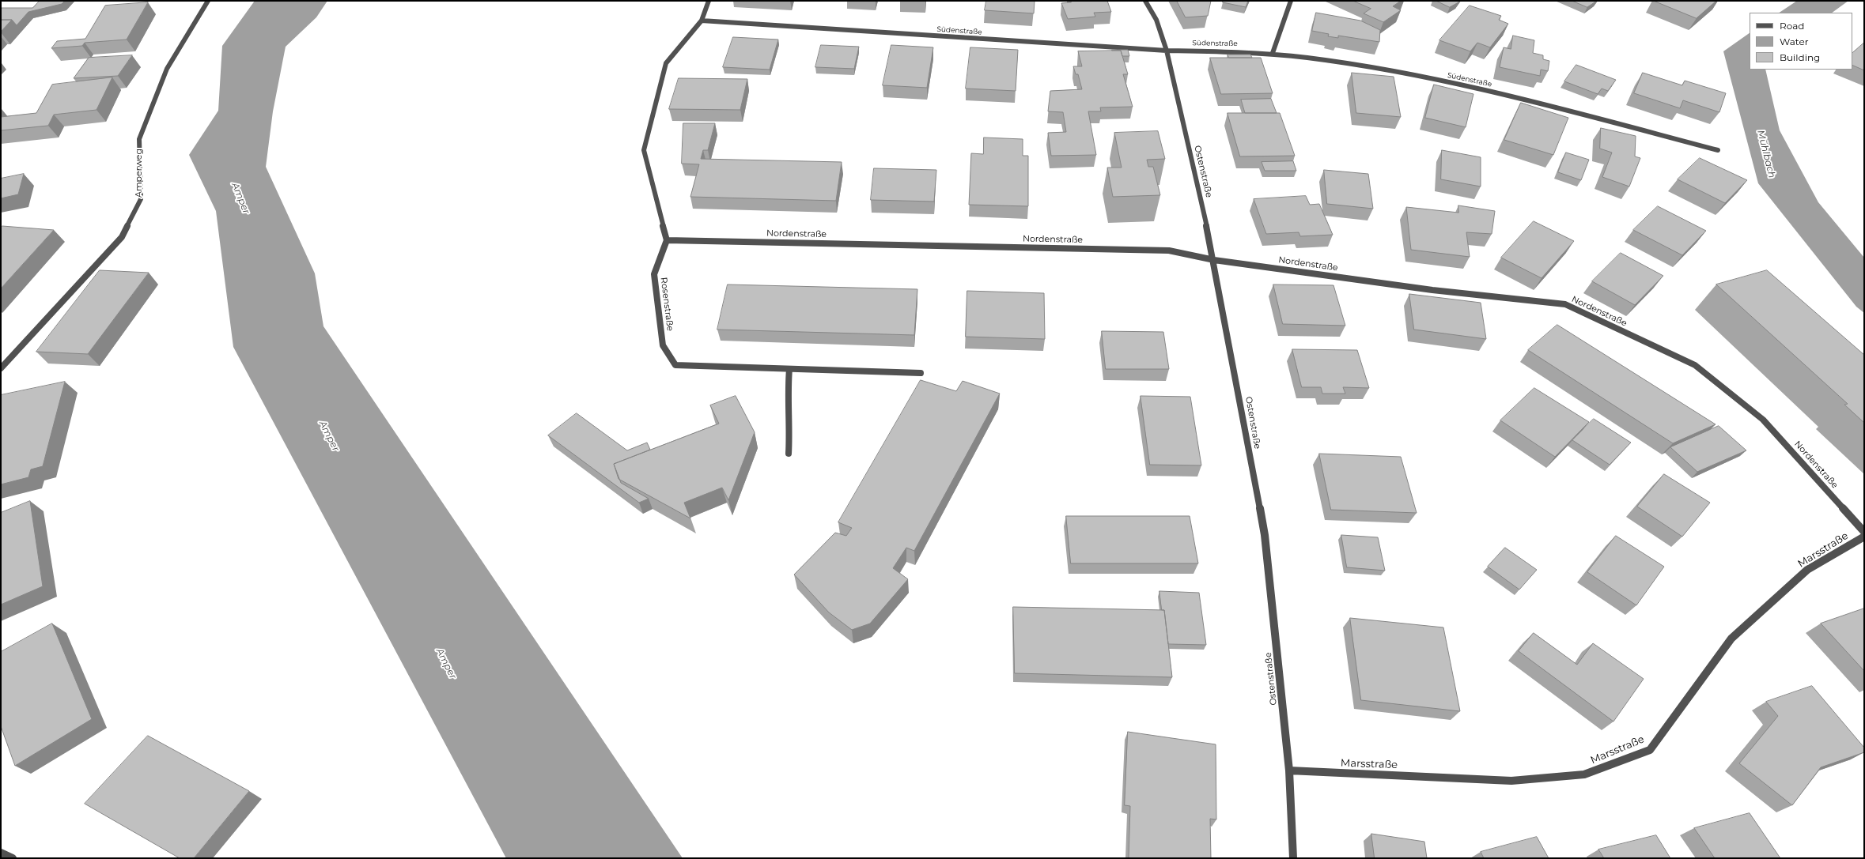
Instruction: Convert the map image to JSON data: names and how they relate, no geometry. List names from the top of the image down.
{
  "streets": {
    "street": [
      "Südenstraße",
      "Ostenstraße",
      "Amperweg",
      "Nordenstraße",
      "Rosenstraße",
      "Marsstraße"
    ]
  },
  "crossings": [
    ["Südenstraße", "Ostenstraße"],
    ["Ostenstraße", "Nordenstraße"],
    ["Ostenstraße", "Marsstraße"],
    ["Nordenstraße", "Rosenstraße"]
  ],
  "water": ["Mühlbach", "Amper"],
  "legend": ["Road", "Water", "Building"]
}
